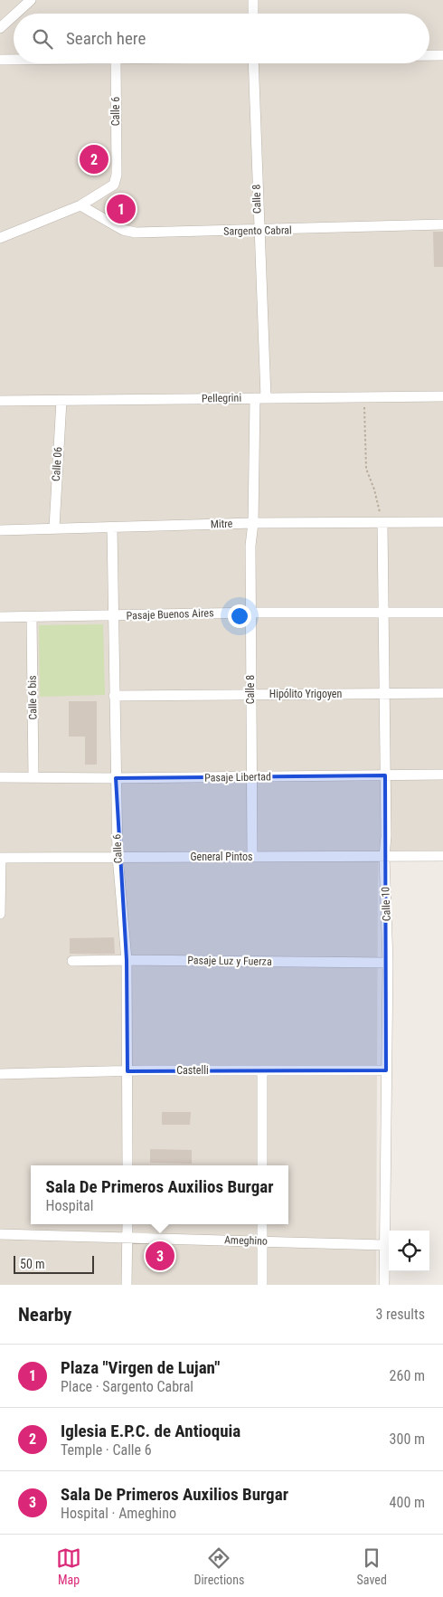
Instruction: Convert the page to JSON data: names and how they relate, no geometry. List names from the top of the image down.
{
  "streets": {
    "street": [
      "Calle 6",
      "Calle 8",
      "Sargento Cabral",
      "Pellegrini",
      "Calle 06",
      "Mitre",
      "Pasaje Buenos Aires",
      "Hipólito Yrigoyen",
      "Calle 6 bis",
      "Pasaje Libertad",
      "General Pintos",
      "Calle 10",
      "Pasaje Luz y Fuerza",
      "Castelli",
      "Ameghino"
    ]
  },
  "crossings": [
    ["Calle 6", "Sargento Cabral"],
    ["Calle 6", "Mitre"],
    ["Calle 6", "Pasaje Buenos Aires"],
    ["Calle 6", "Hipólito Yrigoyen"],
    ["Calle 6", "Pasaje Libertad"],
    ["Calle 6", "General Pintos"],
    ["Calle 6", "Pasaje Luz y Fuerza"],
    ["Calle 6", "Castelli"],
    ["Calle 8", "Sargento Cabral"],
    ["Calle 8", "Pellegrini"],
    ["Calle 8", "Mitre"],
    ["Calle 8", "Pasaje Buenos Aires"],
    ["Calle 8", "Hipólito Yrigoyen"],
    ["Calle 8", "Pasaje Libertad"],
    ["Calle 8", "General Pintos"],
    ["Pellegrini", "Calle 06"],
    ["Calle 06", "Mitre"],
    ["Mitre", "Calle 10"],
    ["Pasaje Buenos Aires", "Calle 6 bis"],
    ["Pasaje Buenos Aires", "Calle 10"],
    ["Hipólito Yrigoyen", "Calle 10"],
    ["Calle 6 bis", "Pasaje Libertad"],
    ["Pasaje Libertad", "Calle 10"],
    ["General Pintos", "Calle 10"],
    ["Calle 10", "Pasaje Luz y Fuerza"],
    ["Calle 10", "Castelli"],
    ["Calle 10", "Ameghino"]
  ],
  "scale_bar": "50 m",
  "page": {
    "search": "Search here",
    "pins": ["2", "1", "3"],
    "popup": ["Sala De Primeros Auxilios Burgar", "Hospital"],
    "scale": "50 m",
    "heading": ["Nearby", "3 results"],
    "list": [
      {
        "mark": "1",
        "name": "Plaza \"Virgen de Lujan\"",
        "note": "Place · Sargento Cabral",
        "value": "260 m"
      },
      {
        "mark": "2",
        "name": "Iglesia E.P.C. de Antioquia",
        "note": "Temple · Calle 6",
        "value": "300 m"
      },
      {
        "mark": "3",
        "name": "Sala De Primeros Auxilios Burgar",
        "note": "Hospital · Ameghino",
        "value": "400 m"
      }
    ],
    "nav": ["Map", "Directions", "Saved"]
  }
}
